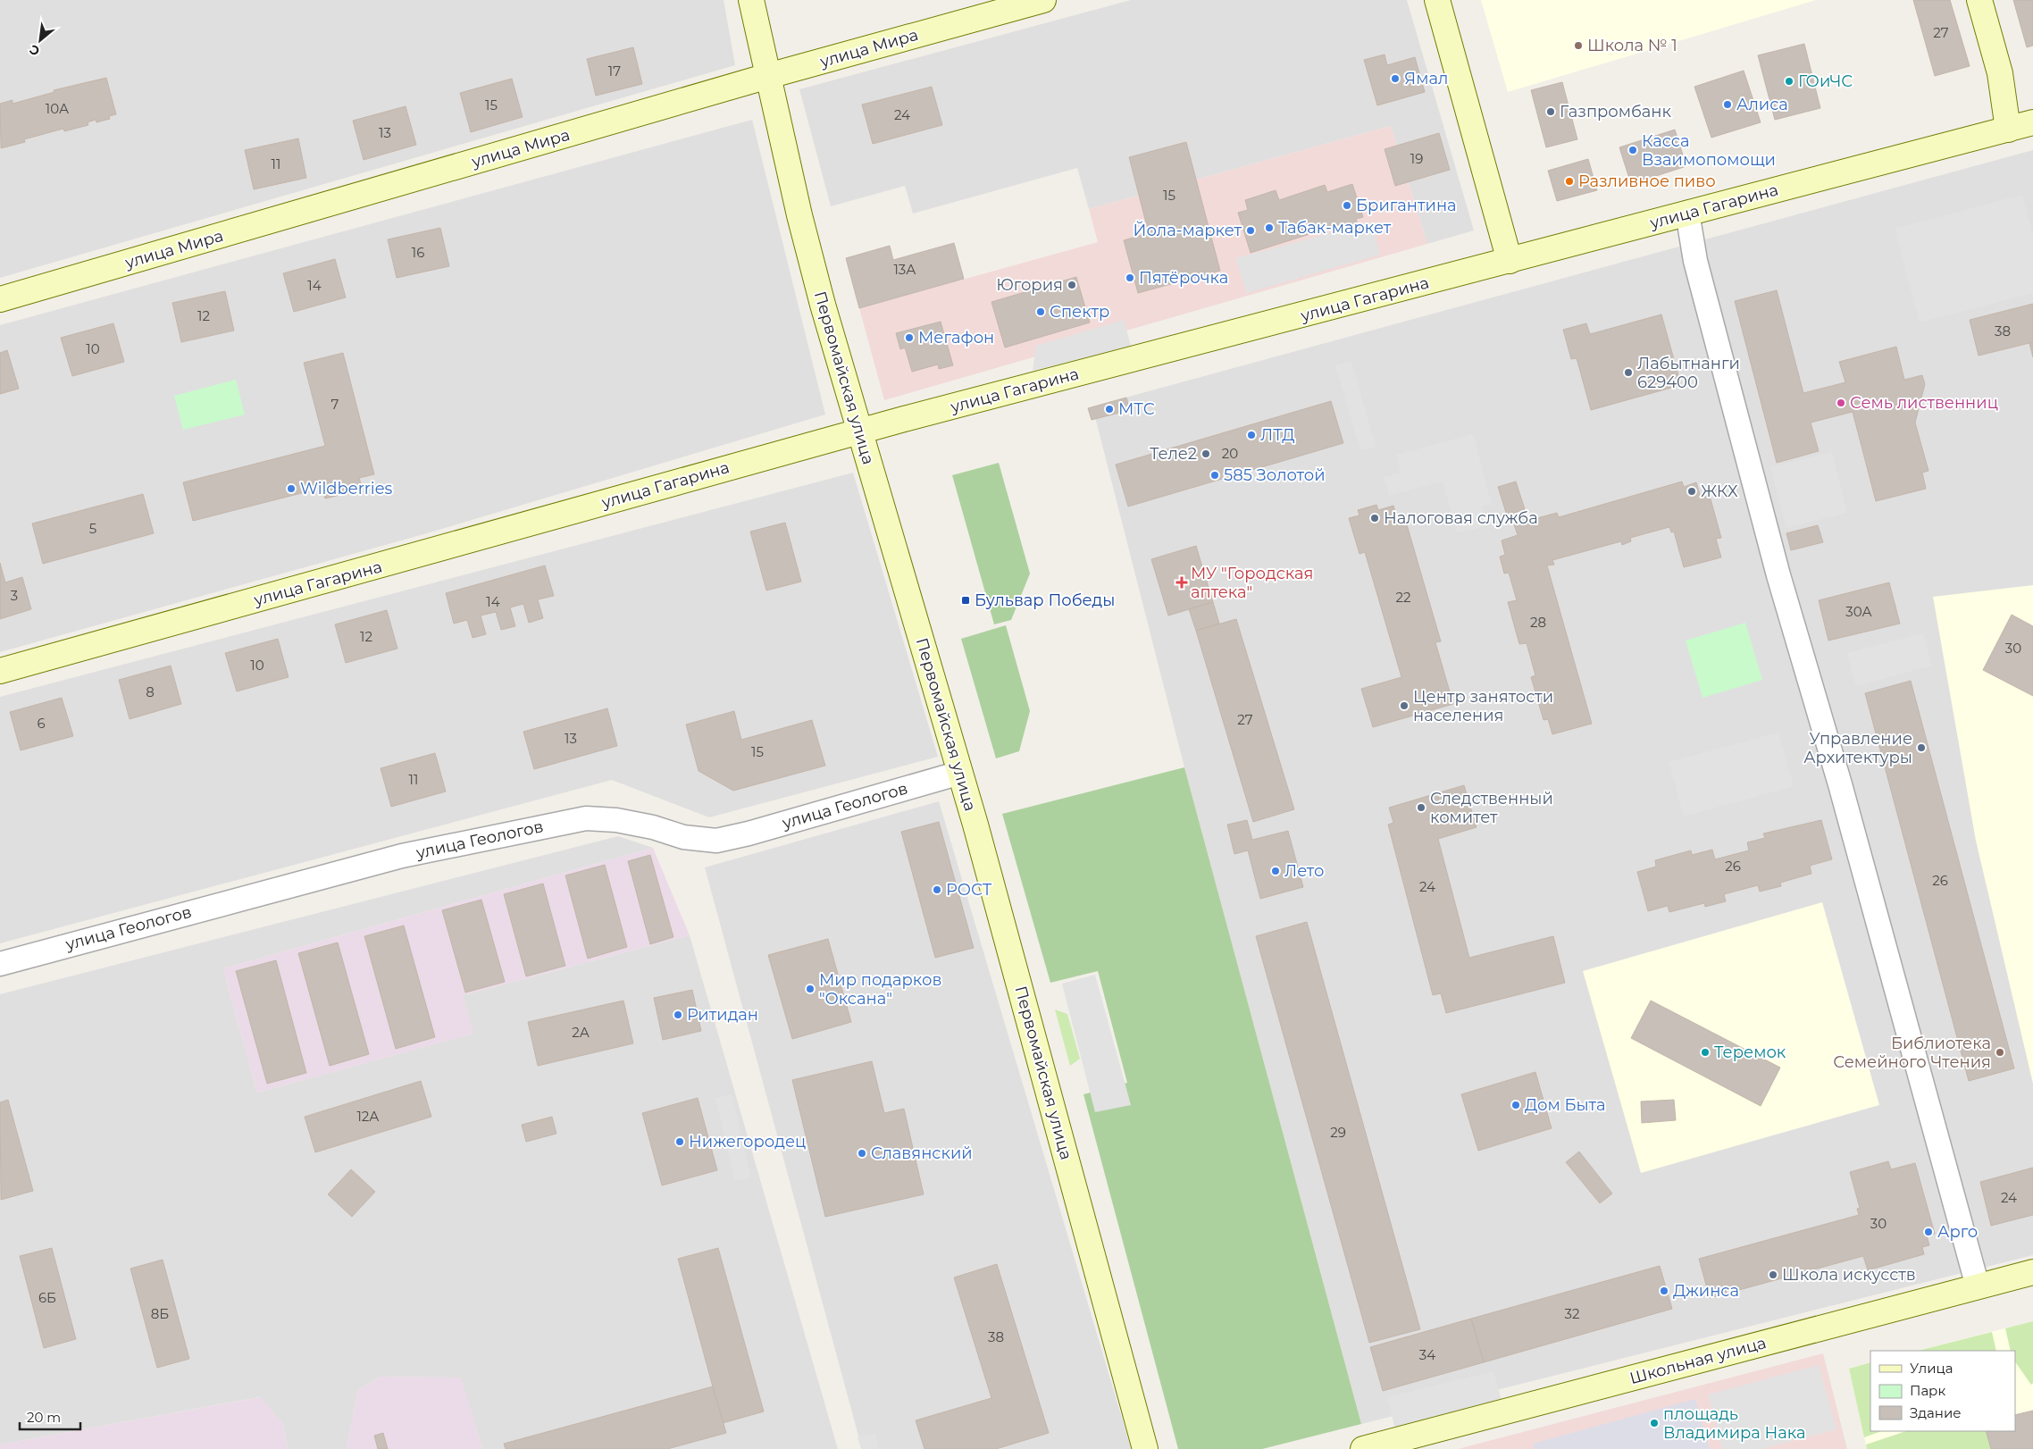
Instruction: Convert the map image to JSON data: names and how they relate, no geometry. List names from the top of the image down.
{
  "streets": {
    "street": [
      "улица Мира",
      "улица Гагарина",
      "Первомайская улица",
      "улица Геологов",
      "Школьная улица"
    ]
  },
  "crossings": [
    ["улица Мира", "Первомайская улица"],
    ["улица Гагарина", "Первомайская улица"],
    ["Первомайская улица", "улица Геологов"]
  ],
  "places": {
    "other": [
      "Школа № 1",
      "Ямал",
      "ГОиЧС",
      "Алиса",
      "Газпромбанк",
      "Касса Взаимопомощи",
      "Разливное пиво",
      "Бригантина",
      "Табак-маркет",
      "Йола-маркет",
      "Пятёрочка",
      "Югория",
      "Спектр",
      "Мегафон",
      "Лабытнанги 629400",
      "Семь лиственниц",
      "МТС",
      "ЛТД",
      "Теле2",
      "585 Золотой",
      "Wildberries",
      "ЖКХ",
      "Налоговая служба",
      "Центр занятости населения",
      "Управление Архитектуры",
      "Следственный комитет",
      "Лето",
      "РОСТ",
      "Мир подарков \"Оксана\"",
      "Ритидан",
      "Теремок",
      "Библиотека Семейного Чтения",
      "Дом Быта",
      "Нижегородец",
      "Славянский",
      "Арго",
      "Школа искусств",
      "Джинса",
      "площадь Владимира Нака"
    ],
    "health": ["МУ \"Городская аптека\""],
    "transit": ["Бульвар Победы"]
  },
  "house_numbers": [
    "27",
    "17",
    "15",
    "10А",
    "24",
    "13",
    "19",
    "11",
    "15",
    "16",
    "13А",
    "14",
    "12",
    "38",
    "10",
    "7",
    "20",
    "5",
    "3",
    "22",
    "14",
    "30А",
    "28",
    "12",
    "30",
    "10",
    "8",
    "27",
    "6",
    "13",
    "15",
    "11",
    "26",
    "26",
    "24",
    "2А",
    "12А",
    "29",
    "24",
    "30",
    "6Б",
    "8Б",
    "32",
    "38",
    "34"
  ],
  "legend": ["Улица", "Парк", "Здание"],
  "scale_bar": "20 m",
  "north": "bottom left"
}
